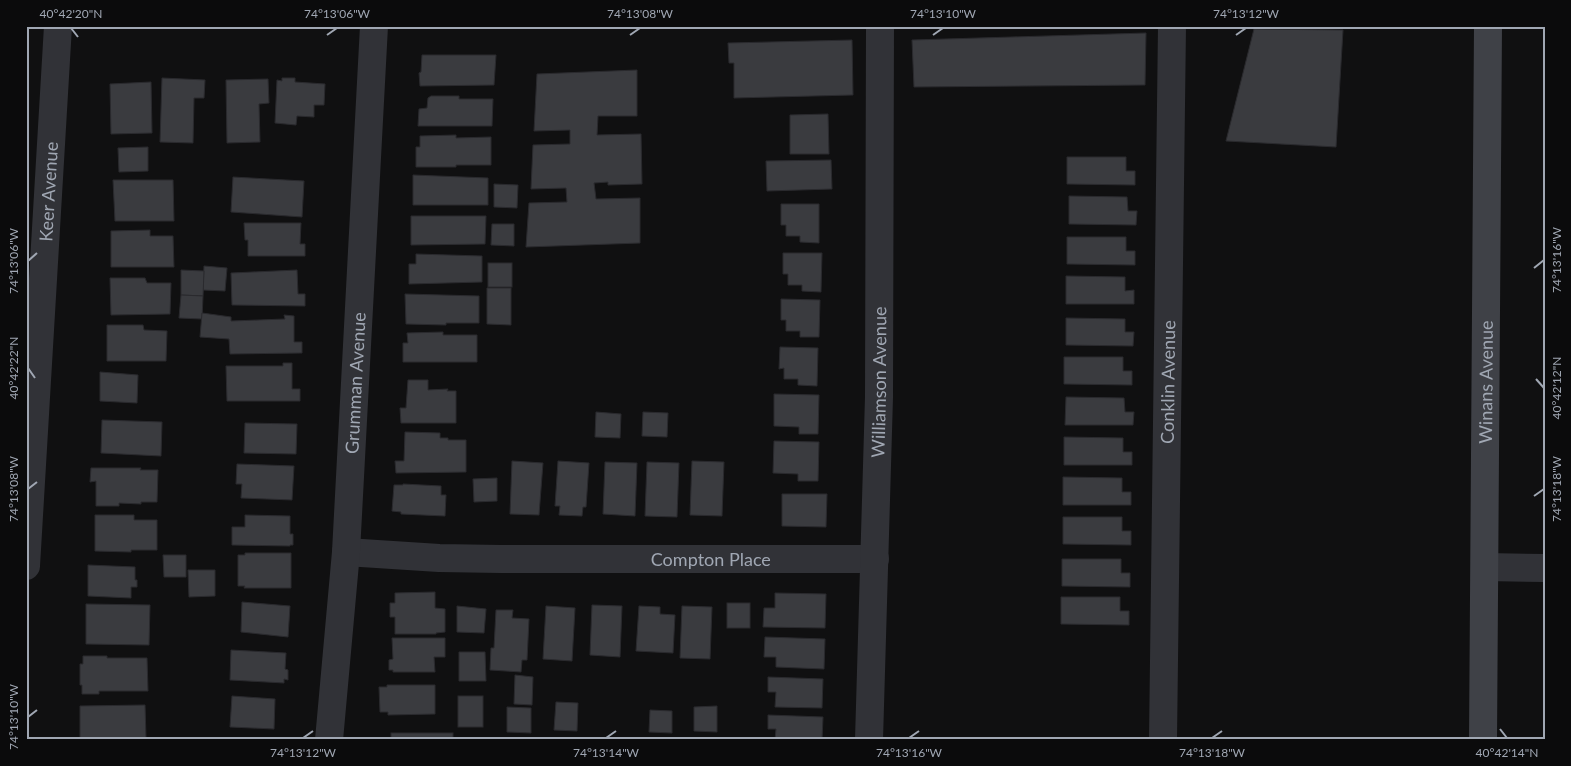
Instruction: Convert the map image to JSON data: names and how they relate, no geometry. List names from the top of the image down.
{
  "streets": {
    "street": [
      "Keer Avenue",
      "Grumman Avenue",
      "Williamson Avenue",
      "Conklin Avenue",
      "Winans Avenue",
      "Compton Place"
    ]
  },
  "crossings": [
    ["Grumman Avenue", "Compton Place"],
    ["Williamson Avenue", "Compton Place"]
  ],
  "coordinates": [
    "40°42'20\"N",
    "74°13'06\"W",
    "74°13'08\"W",
    "74°13'10\"W",
    "74°13'12\"W",
    "74°13'16\"W",
    "40°42'22\"N",
    "40°42'12\"N",
    "74°13'18\"W",
    "74°13'14\"W",
    "40°42'14\"N"
  ]
}
